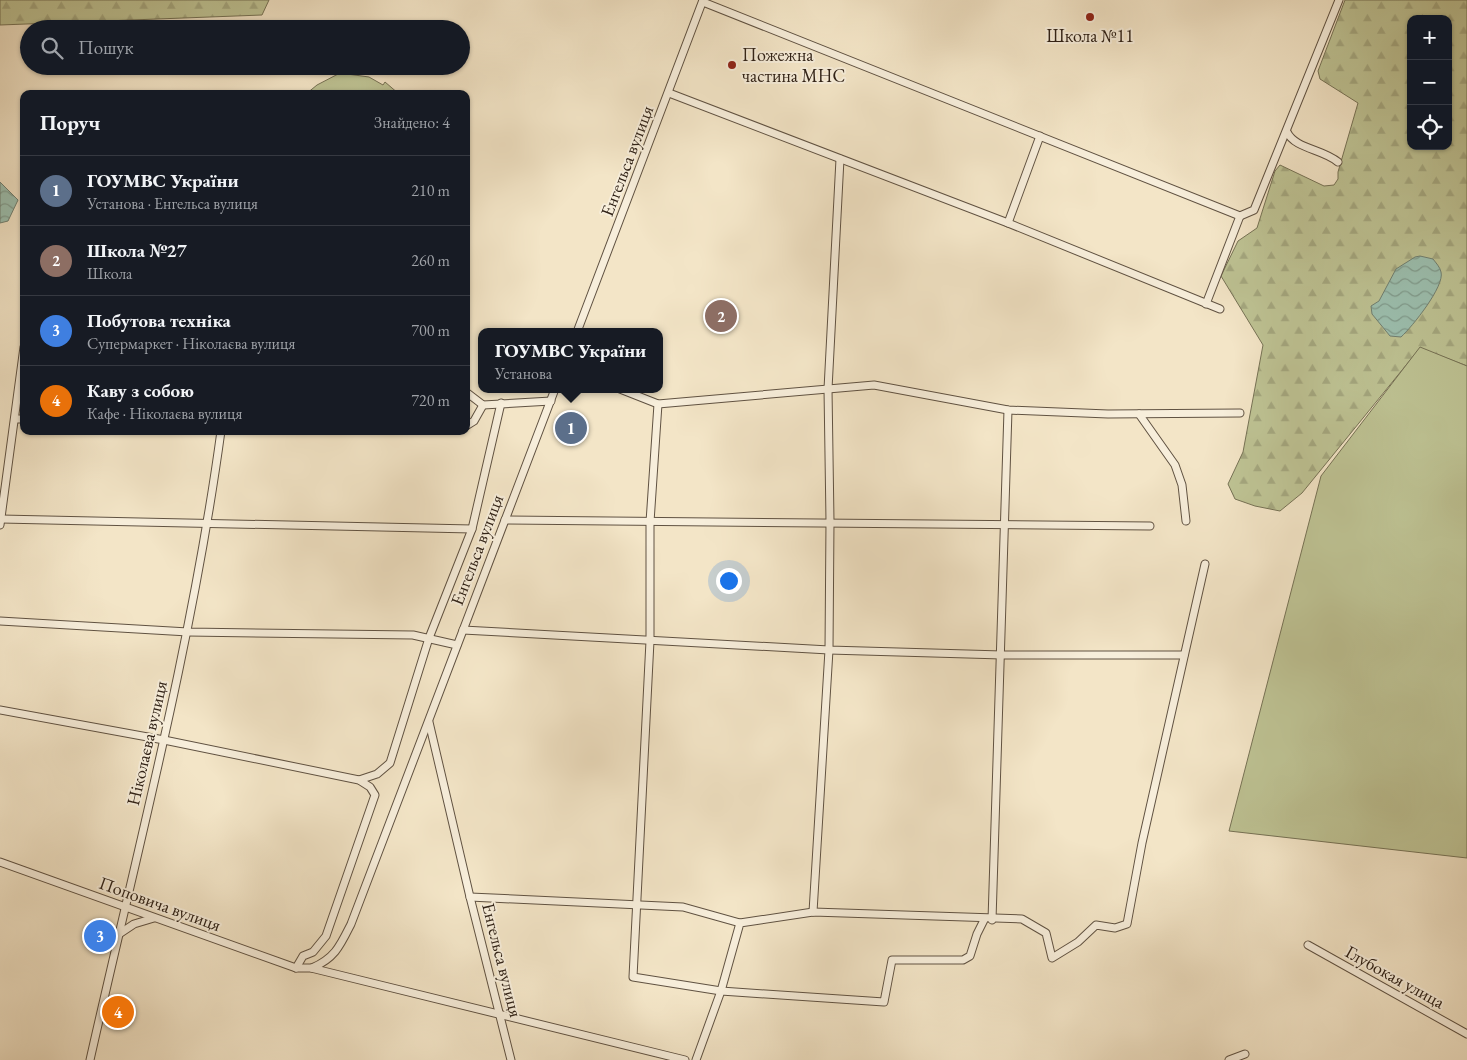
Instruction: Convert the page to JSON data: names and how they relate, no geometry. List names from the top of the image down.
{
  "streets": {
    "street": [
      "Енгельса вулиця",
      "Ніколаєва вулиця",
      "Поповича вулиця",
      "Глубокая улица"
    ]
  },
  "crossings": [
    ["Енгельса вулиця", "Поповича вулиця"],
    ["Ніколаєва вулиця", "Поповича вулиця"]
  ],
  "places": ["Школа №11", "Пожежна частина МНС"],
  "page": {
    "map_buttons": ["+", "−"],
    "search": "Пошук",
    "heading": ["Поруч", "Знайдено: 4"],
    "list": [
      {
        "mark": "1",
        "name": "ГОУМВС України",
        "note": "Установа · Енгельса вулиця",
        "value": "210 m"
      },
      {
        "mark": "2",
        "name": "Школа №27",
        "note": "Школа",
        "value": "260 m"
      },
      {
        "mark": "3",
        "name": "Побутова техніка",
        "note": "Супермаркет · Ніколаєва вулиця",
        "value": "700 m"
      },
      {
        "mark": "4",
        "name": "Каву з собою",
        "note": "Кафе · Ніколаєва вулиця",
        "value": "720 m"
      }
    ],
    "pins": [
      "2",
      "1",
      "3",
      "4"
    ],
    "popup": ["ГОУМВС України", "Установа"]
  }
}
